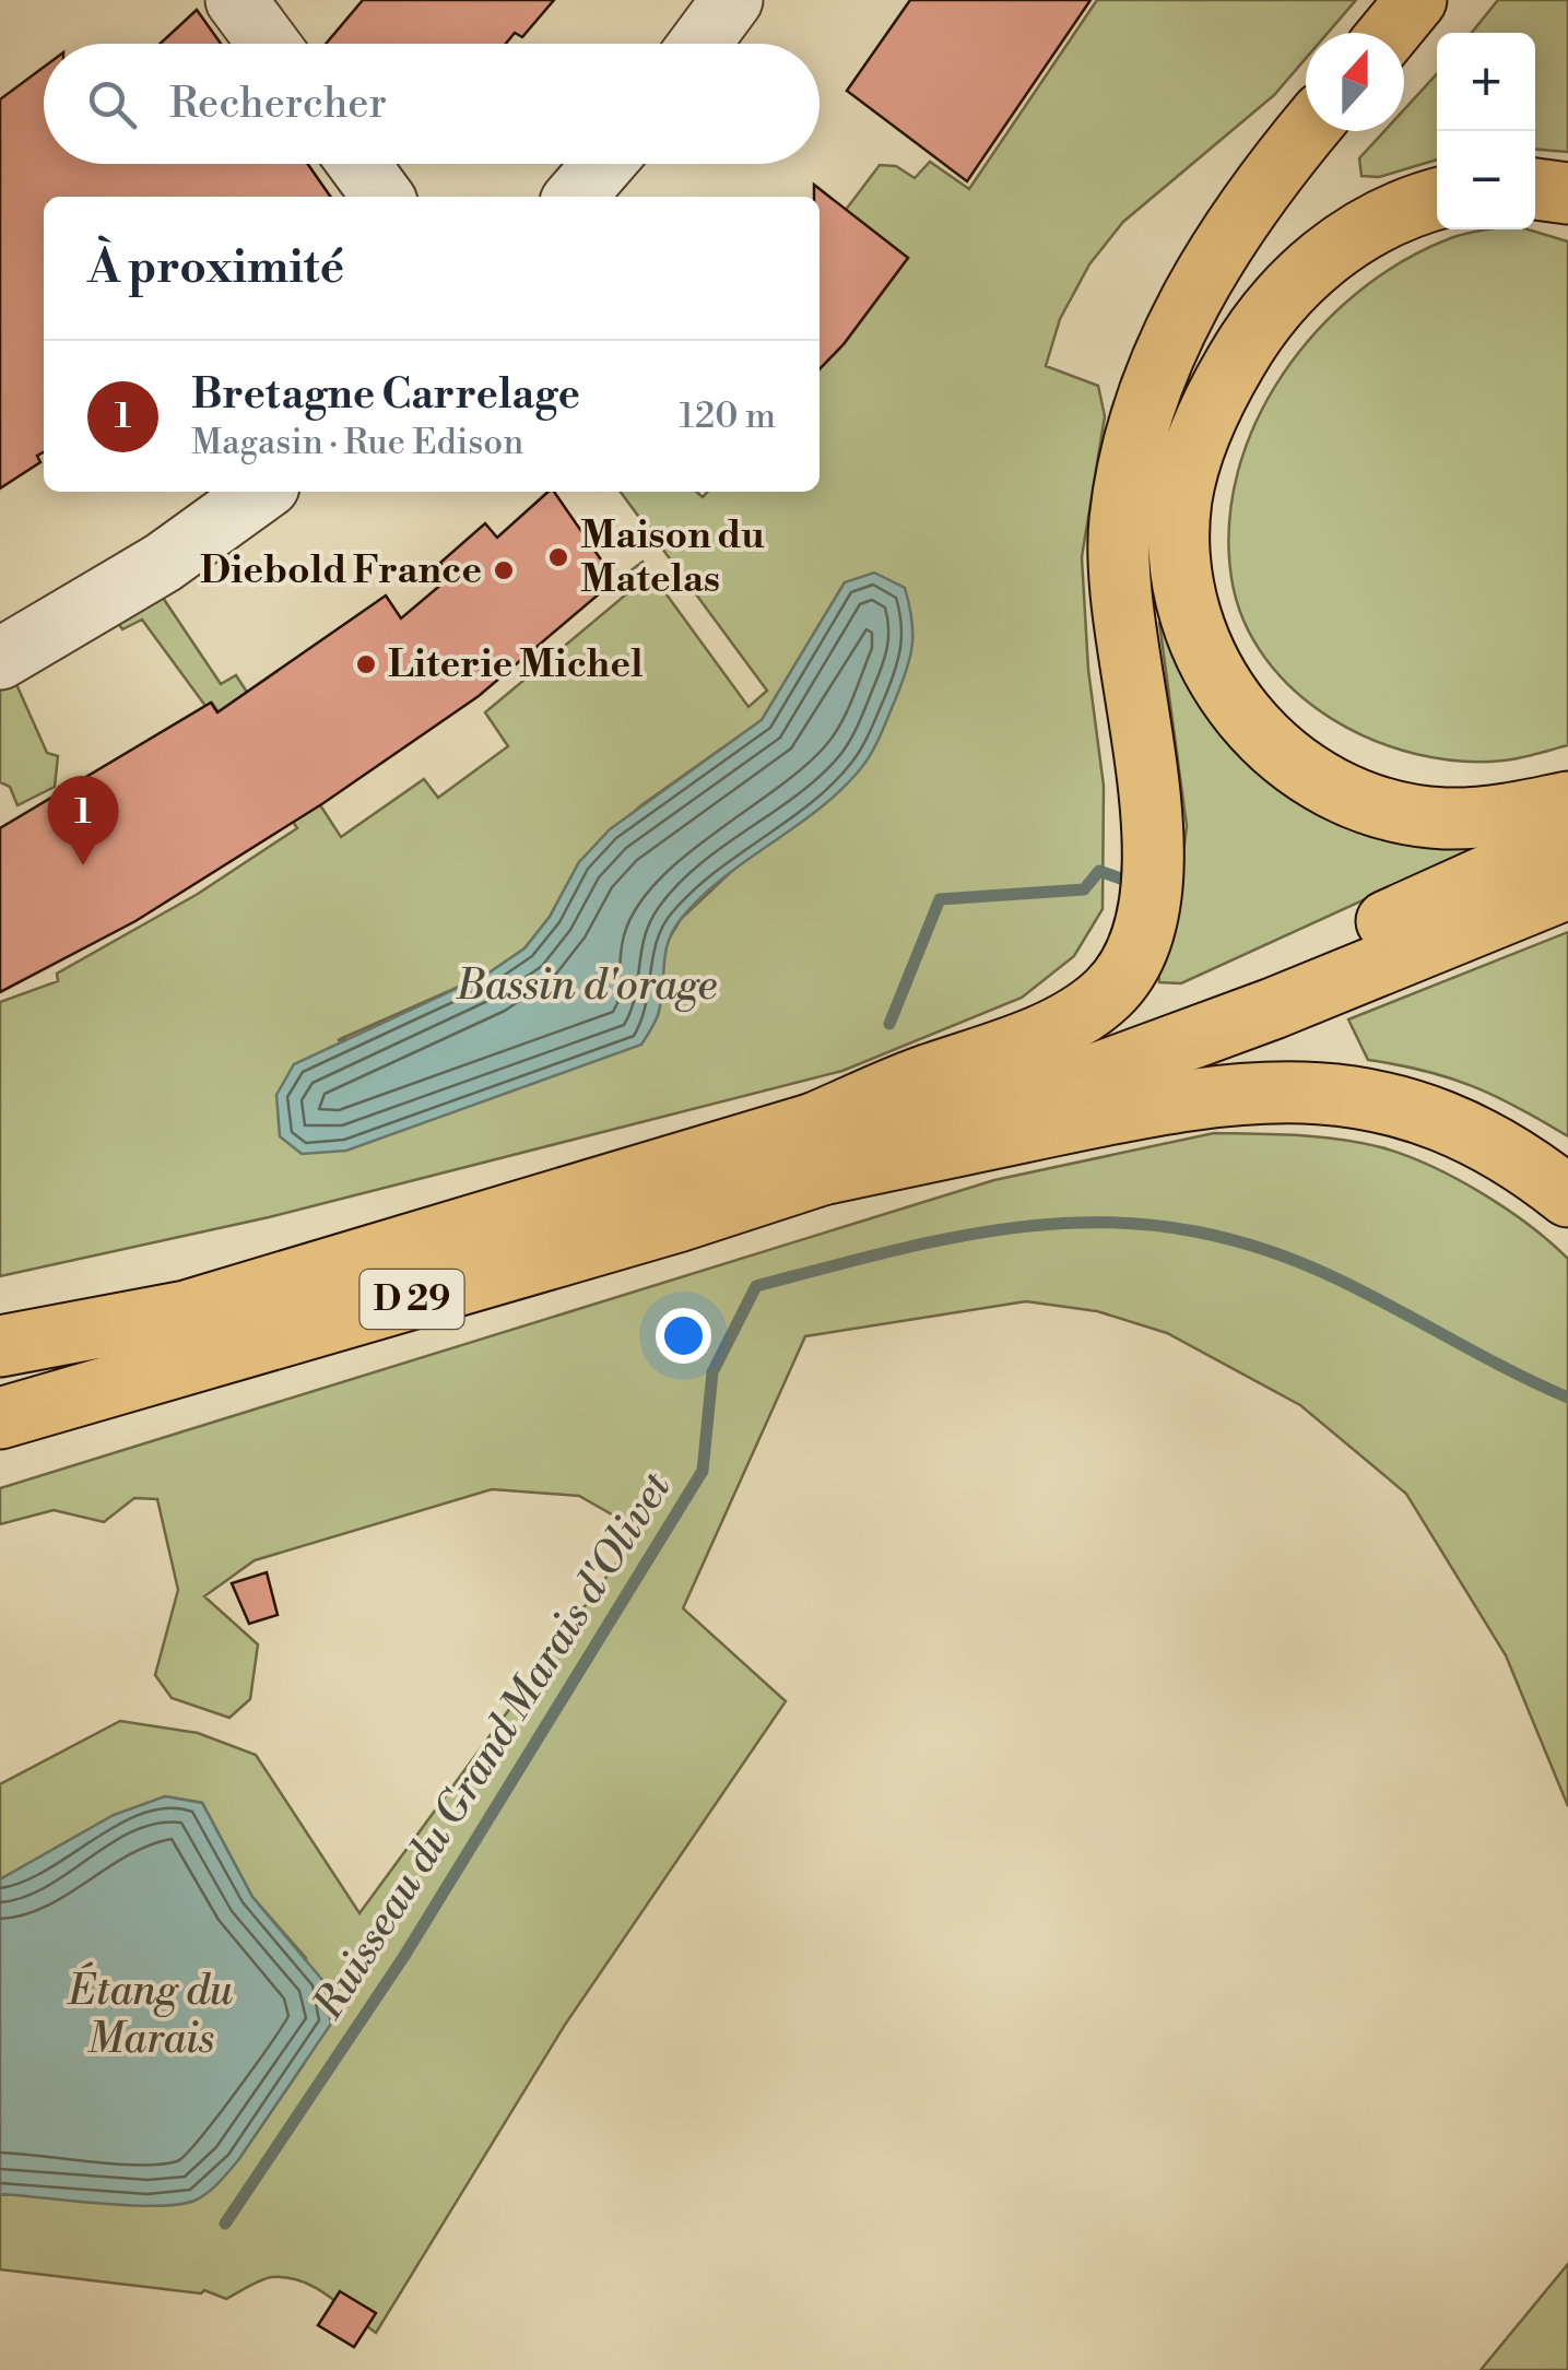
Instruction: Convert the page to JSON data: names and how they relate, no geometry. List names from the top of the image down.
{
  "streets": {
    "main road": ["D 29"]
  },
  "water": ["Bassin d'orage", "Ruisseau du Grand Marais d'Olivet", "Étang du Marais"],
  "places": ["Maison du Matelas", "Diebold France", "Literie Michel"],
  "north": "top",
  "page": {
    "map_buttons": ["+", "−"],
    "search": "Rechercher",
    "heading": "À proximité",
    "list": [
      {
        "mark": "1",
        "name": "Bretagne Carrelage",
        "note": "Magasin · Rue Edison",
        "value": "120 m"
      }
    ],
    "pins": "1"
  }
}
